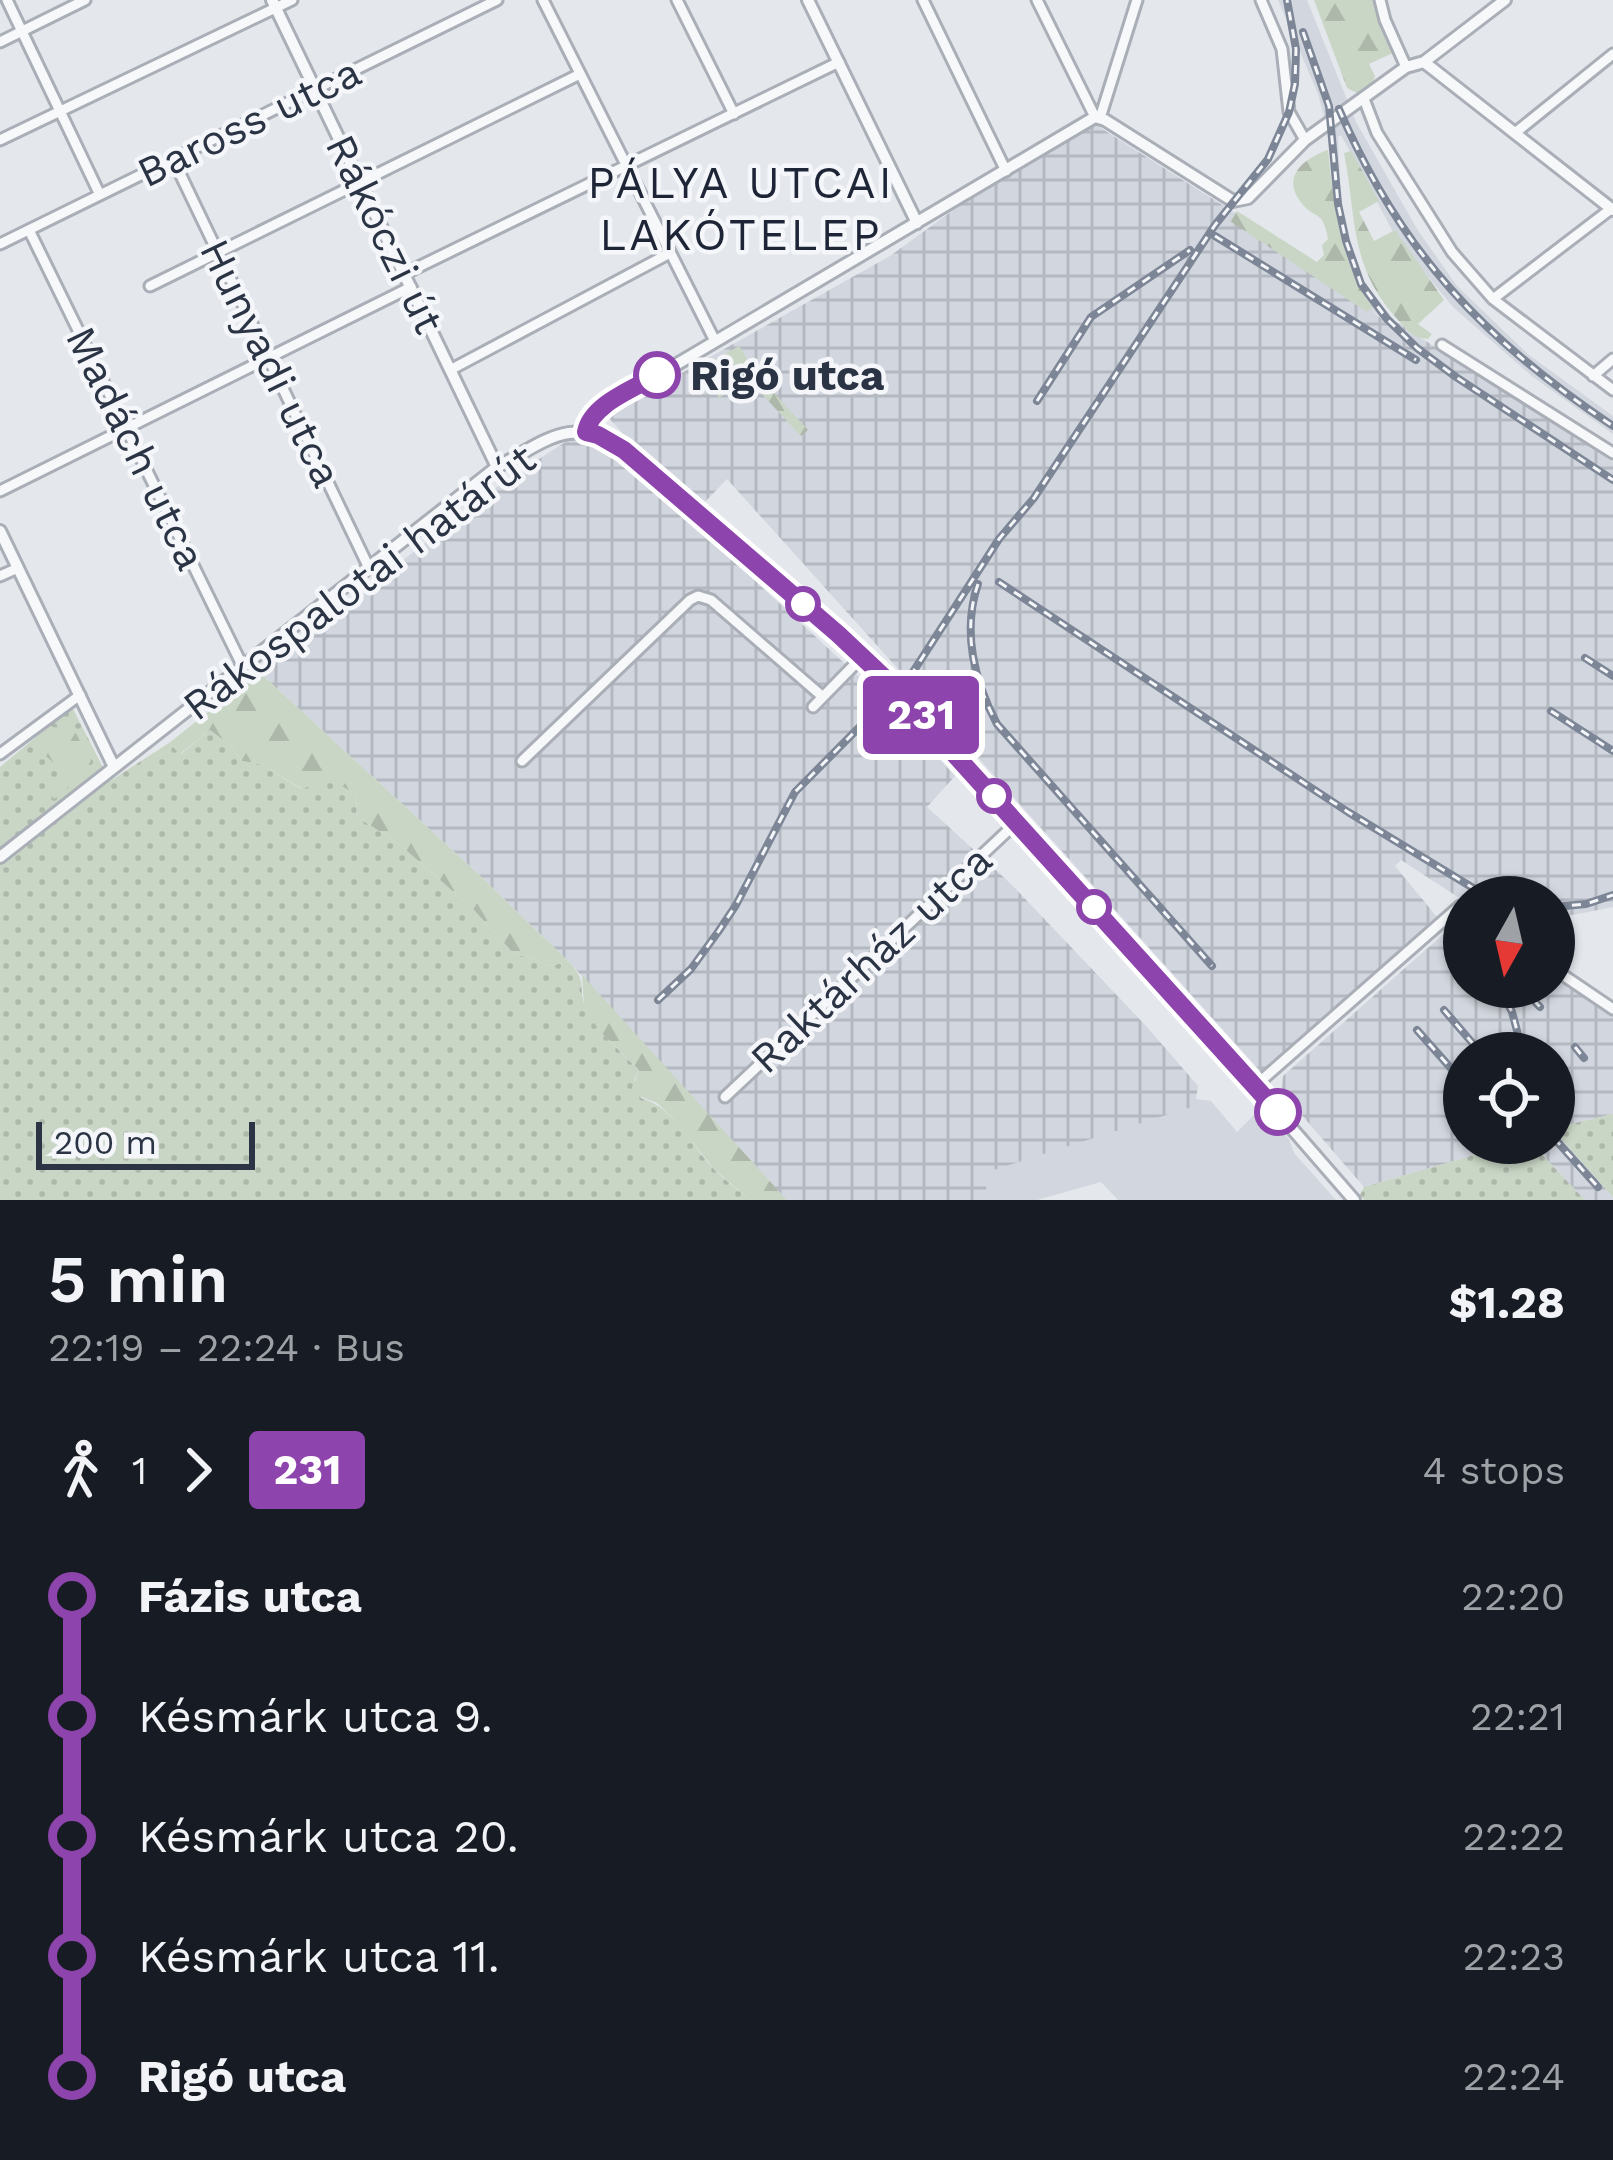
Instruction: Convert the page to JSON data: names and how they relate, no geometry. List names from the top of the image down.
{
  "streets": {
    "street": [
      "Baross utca",
      "Rákóczi út",
      "Hunyadi utca",
      "Madách utca",
      "Rákospalotai határút",
      "Raktárház utca"
    ]
  },
  "crossings": [
    ["Baross utca", "Rákóczi út"],
    ["Baross utca", "Hunyadi utca"],
    ["Baross utca", "Madách utca"],
    ["Rákóczi út", "Rákospalotai határút"],
    ["Hunyadi utca", "Rákospalotai határút"],
    ["Madách utca", "Rákospalotai határút"]
  ],
  "districts": ["PÁLYA UTCAI LAKÓTELEP"],
  "places": ["Rigó utca"],
  "lines": ["bus line 231"],
  "scale_bar": "200 m",
  "north": "bottom",
  "page": {
    "on_map": "231",
    "scale": "200 m",
    "heading": ["5 min", "22:19 – 22:24 · Bus", "$1.28"],
    "legs": ["1", "231", "4 stops"],
    "list": [
      {
        "name": "Fázis utca",
        "value": "22:20"
      },
      {
        "name": "Késmárk utca 9.",
        "value": "22:21"
      },
      {
        "name": "Késmárk utca 20.",
        "value": "22:22"
      },
      {
        "name": "Késmárk utca 11.",
        "value": "22:23"
      },
      {
        "name": "Rigó utca",
        "value": "22:24"
      }
    ]
  }
}
